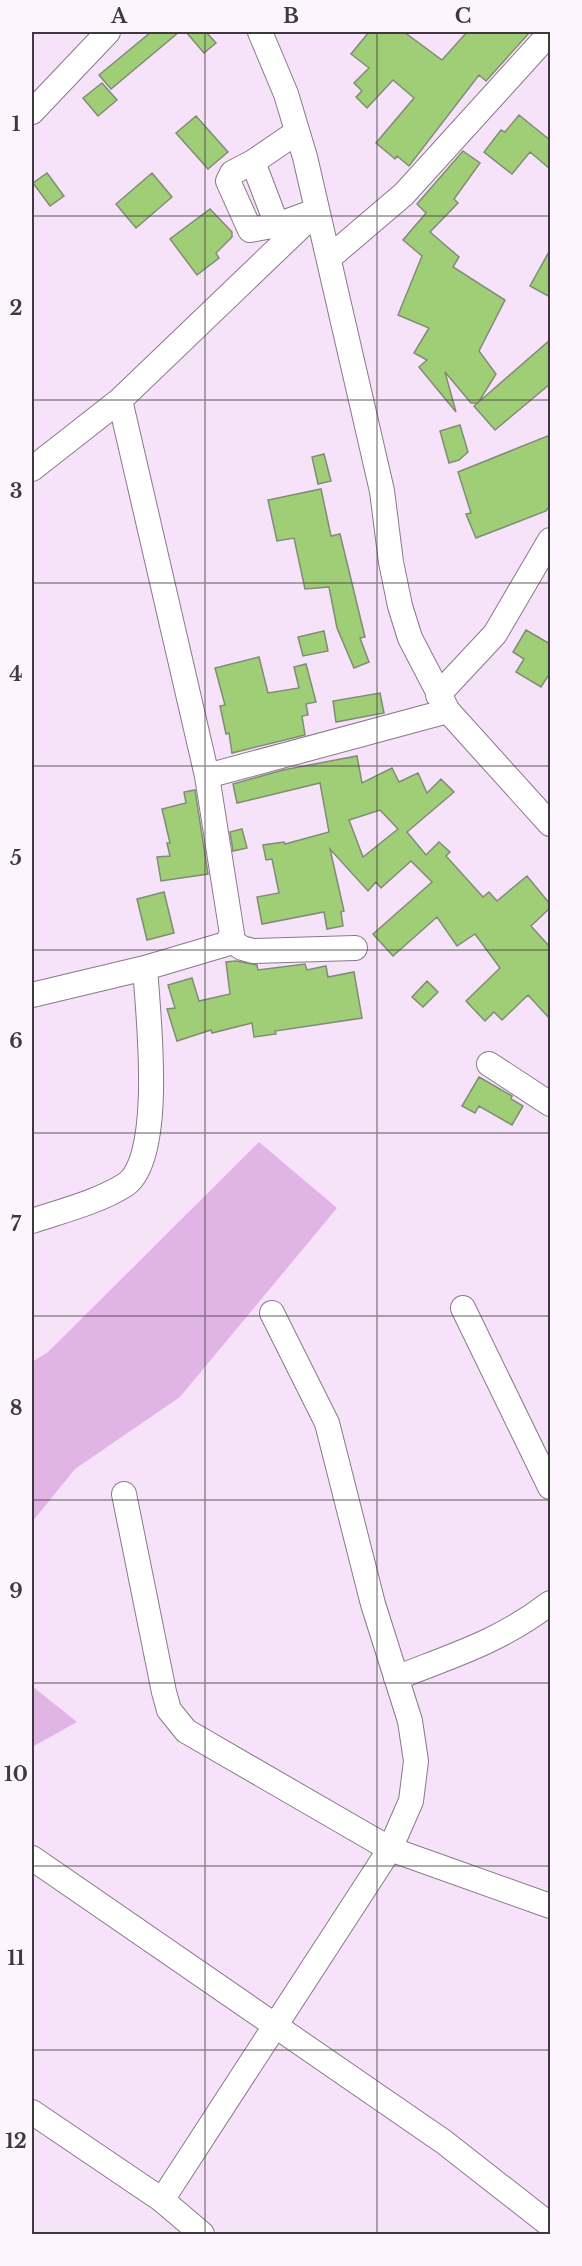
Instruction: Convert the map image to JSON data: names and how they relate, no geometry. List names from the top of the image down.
{
  "grid": {
    "columns": ["A", "B", "C"],
    "rows": [
      "1",
      "2",
      "3",
      "4",
      "5",
      "6",
      "7",
      "8",
      "9",
      "10",
      "11",
      "12"
    ]
  }
}
